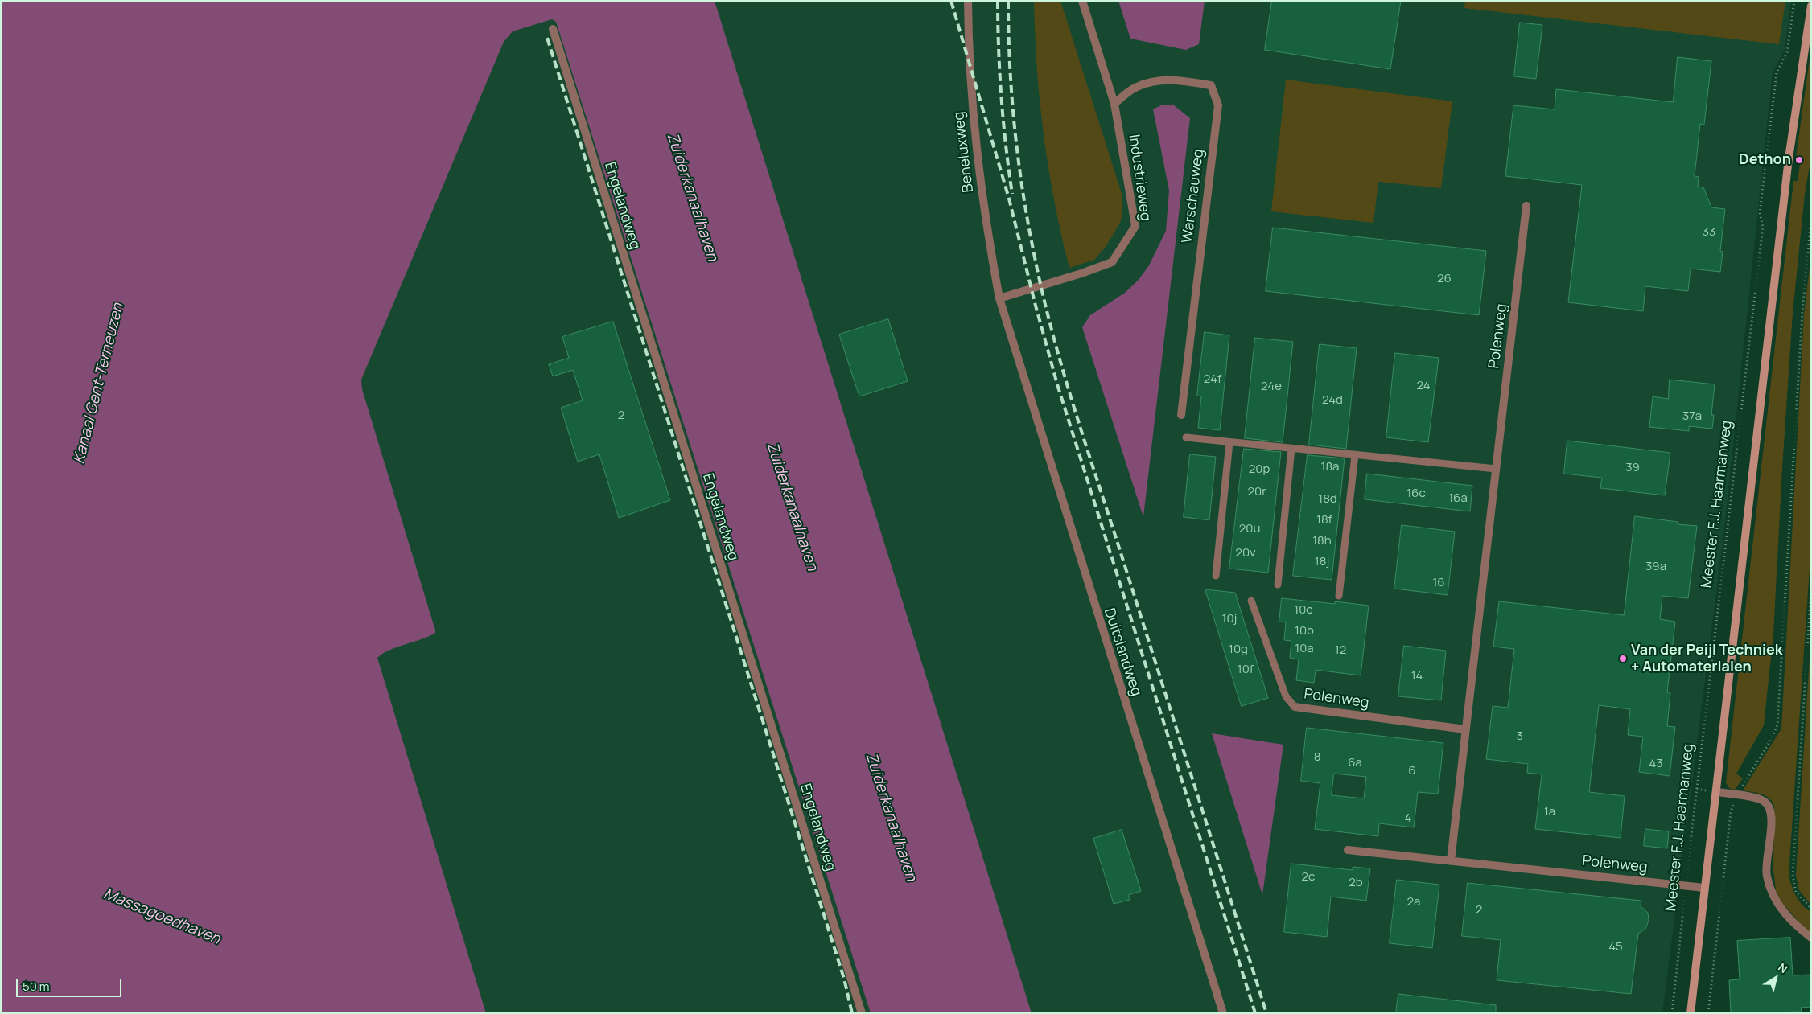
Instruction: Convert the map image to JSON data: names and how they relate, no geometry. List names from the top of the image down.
{
  "streets": {
    "street": [
      "Beneluxweg",
      "Industrieweg",
      "Warschauweg",
      "Engelandweg",
      "Polenweg",
      "Duitslandweg"
    ],
    "path": ["Meester F.J. Haarmanweg"]
  },
  "crossings": [
    ["Beneluxweg", "Industrieweg"],
    ["Beneluxweg", "Duitslandweg"],
    ["Industrieweg", "Warschauweg"],
    ["Industrieweg", "Duitslandweg"],
    ["Polenweg", "Meester F.J. Haarmanweg"]
  ],
  "water": ["Zuiderkanaalhaven", "Kanaal Gent-Terneuzen", "Massagoedhaven"],
  "places": ["Dethon", "Van der Peijl Techniek + Automaterialen"],
  "house_numbers": [
    "33",
    "26",
    "24f",
    "24",
    "24e",
    "24d",
    "2",
    "37a",
    "18a",
    "39",
    "20p",
    "20r",
    "16c",
    "16a",
    "18d",
    "18f",
    "20u",
    "18h",
    "20v",
    "18j",
    "39a",
    "16",
    "10c",
    "10j",
    "10b",
    "10a",
    "10g",
    "12",
    "10f",
    "14",
    "3",
    "8",
    "6a",
    "43",
    "6",
    "1a",
    "4",
    "2c",
    "2b",
    "2a",
    "2",
    "45"
  ],
  "scale_bar": "50 m",
  "north": "top right"
}
